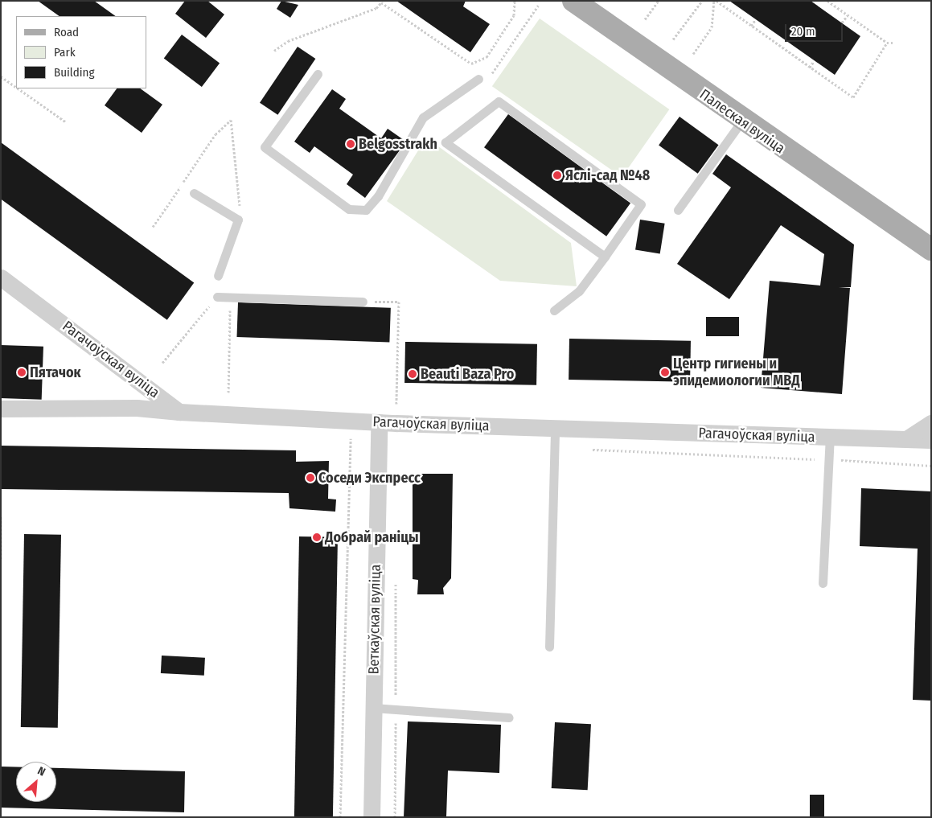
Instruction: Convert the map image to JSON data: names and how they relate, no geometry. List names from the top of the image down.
{
  "streets": {
    "main road": ["Палеская вуліца"],
    "street": ["Рагачоўская вуліца", "Веткаўская вуліца"]
  },
  "crossings": [
    ["Рагачоўская вуліца", "Веткаўская вуліца"]
  ],
  "places": [
    "Belgosstrakh",
    "Яслі-сад №48",
    "Пятачок",
    "Центр гигиены и эпидемиологии МВД",
    "Beauti Baza Pro",
    "Соседи Экспресс",
    "Добрай раніцы"
  ],
  "legend": ["Road", "Park", "Building"],
  "scale_bar": "20 m",
  "north": "top right"
}
